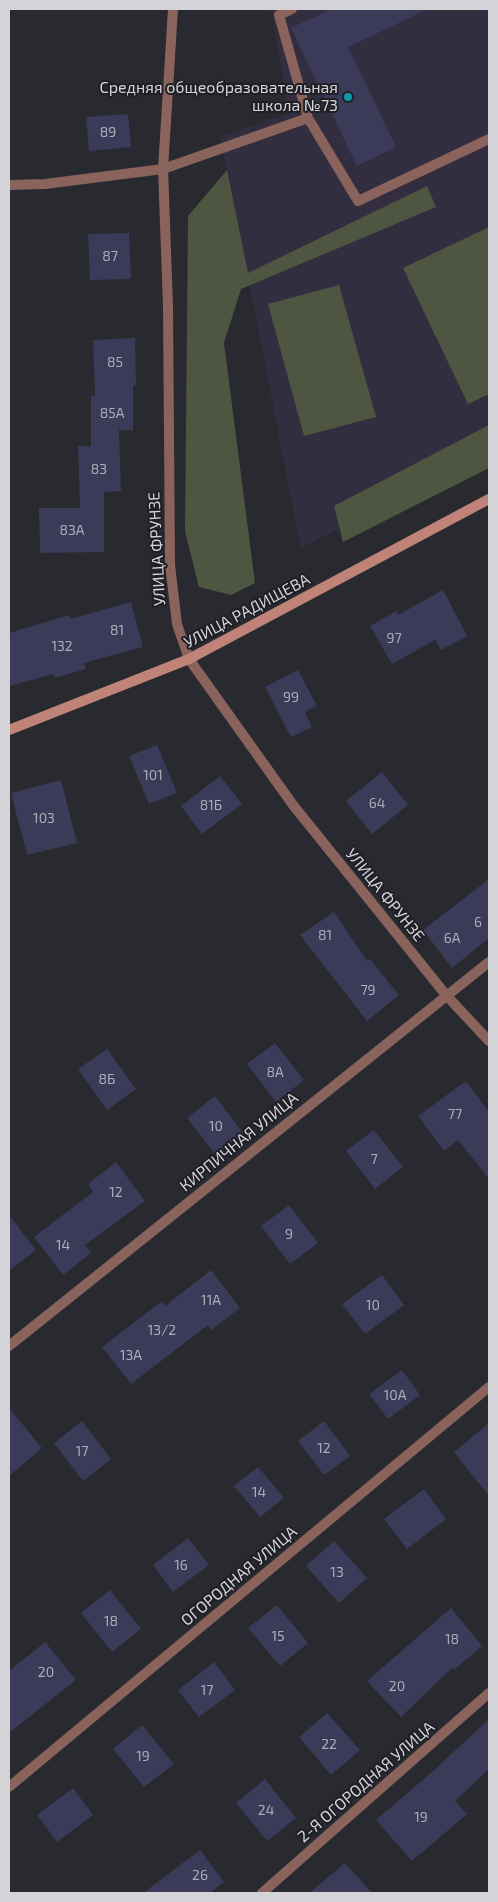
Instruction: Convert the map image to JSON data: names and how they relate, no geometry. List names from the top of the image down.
{
  "streets": {
    "main road": ["УЛИЦА РАДИЩЕВА"],
    "street": [
      "УЛИЦА ФРУНЗЕ",
      "КИРПИЧНАЯ УЛИЦА",
      "ОГОРОДНАЯ УЛИЦА",
      "2-Я ОГОРОДНАЯ УЛИЦА"
    ]
  },
  "crossings": [
    ["УЛИЦА ФРУНЗЕ", "УЛИЦА РАДИЩЕВА"],
    ["УЛИЦА ФРУНЗЕ", "КИРПИЧНАЯ УЛИЦА"]
  ],
  "places": ["Средняя общеобразовательная школа №73"],
  "house_numbers": [
    "89",
    "87",
    "85",
    "85А",
    "83",
    "83А",
    "81",
    "97",
    "132",
    "99",
    "101",
    "64",
    "81Б",
    "103",
    "6",
    "81",
    "6А",
    "79",
    "8А",
    "8Б",
    "77",
    "10",
    "7",
    "12",
    "9",
    "14",
    "11А",
    "10",
    "13/2",
    "13А",
    "10А",
    "12",
    "17",
    "14",
    "16",
    "13",
    "18",
    "15",
    "18",
    "20",
    "20",
    "17",
    "22",
    "19",
    "24",
    "19",
    "26"
  ]
}
